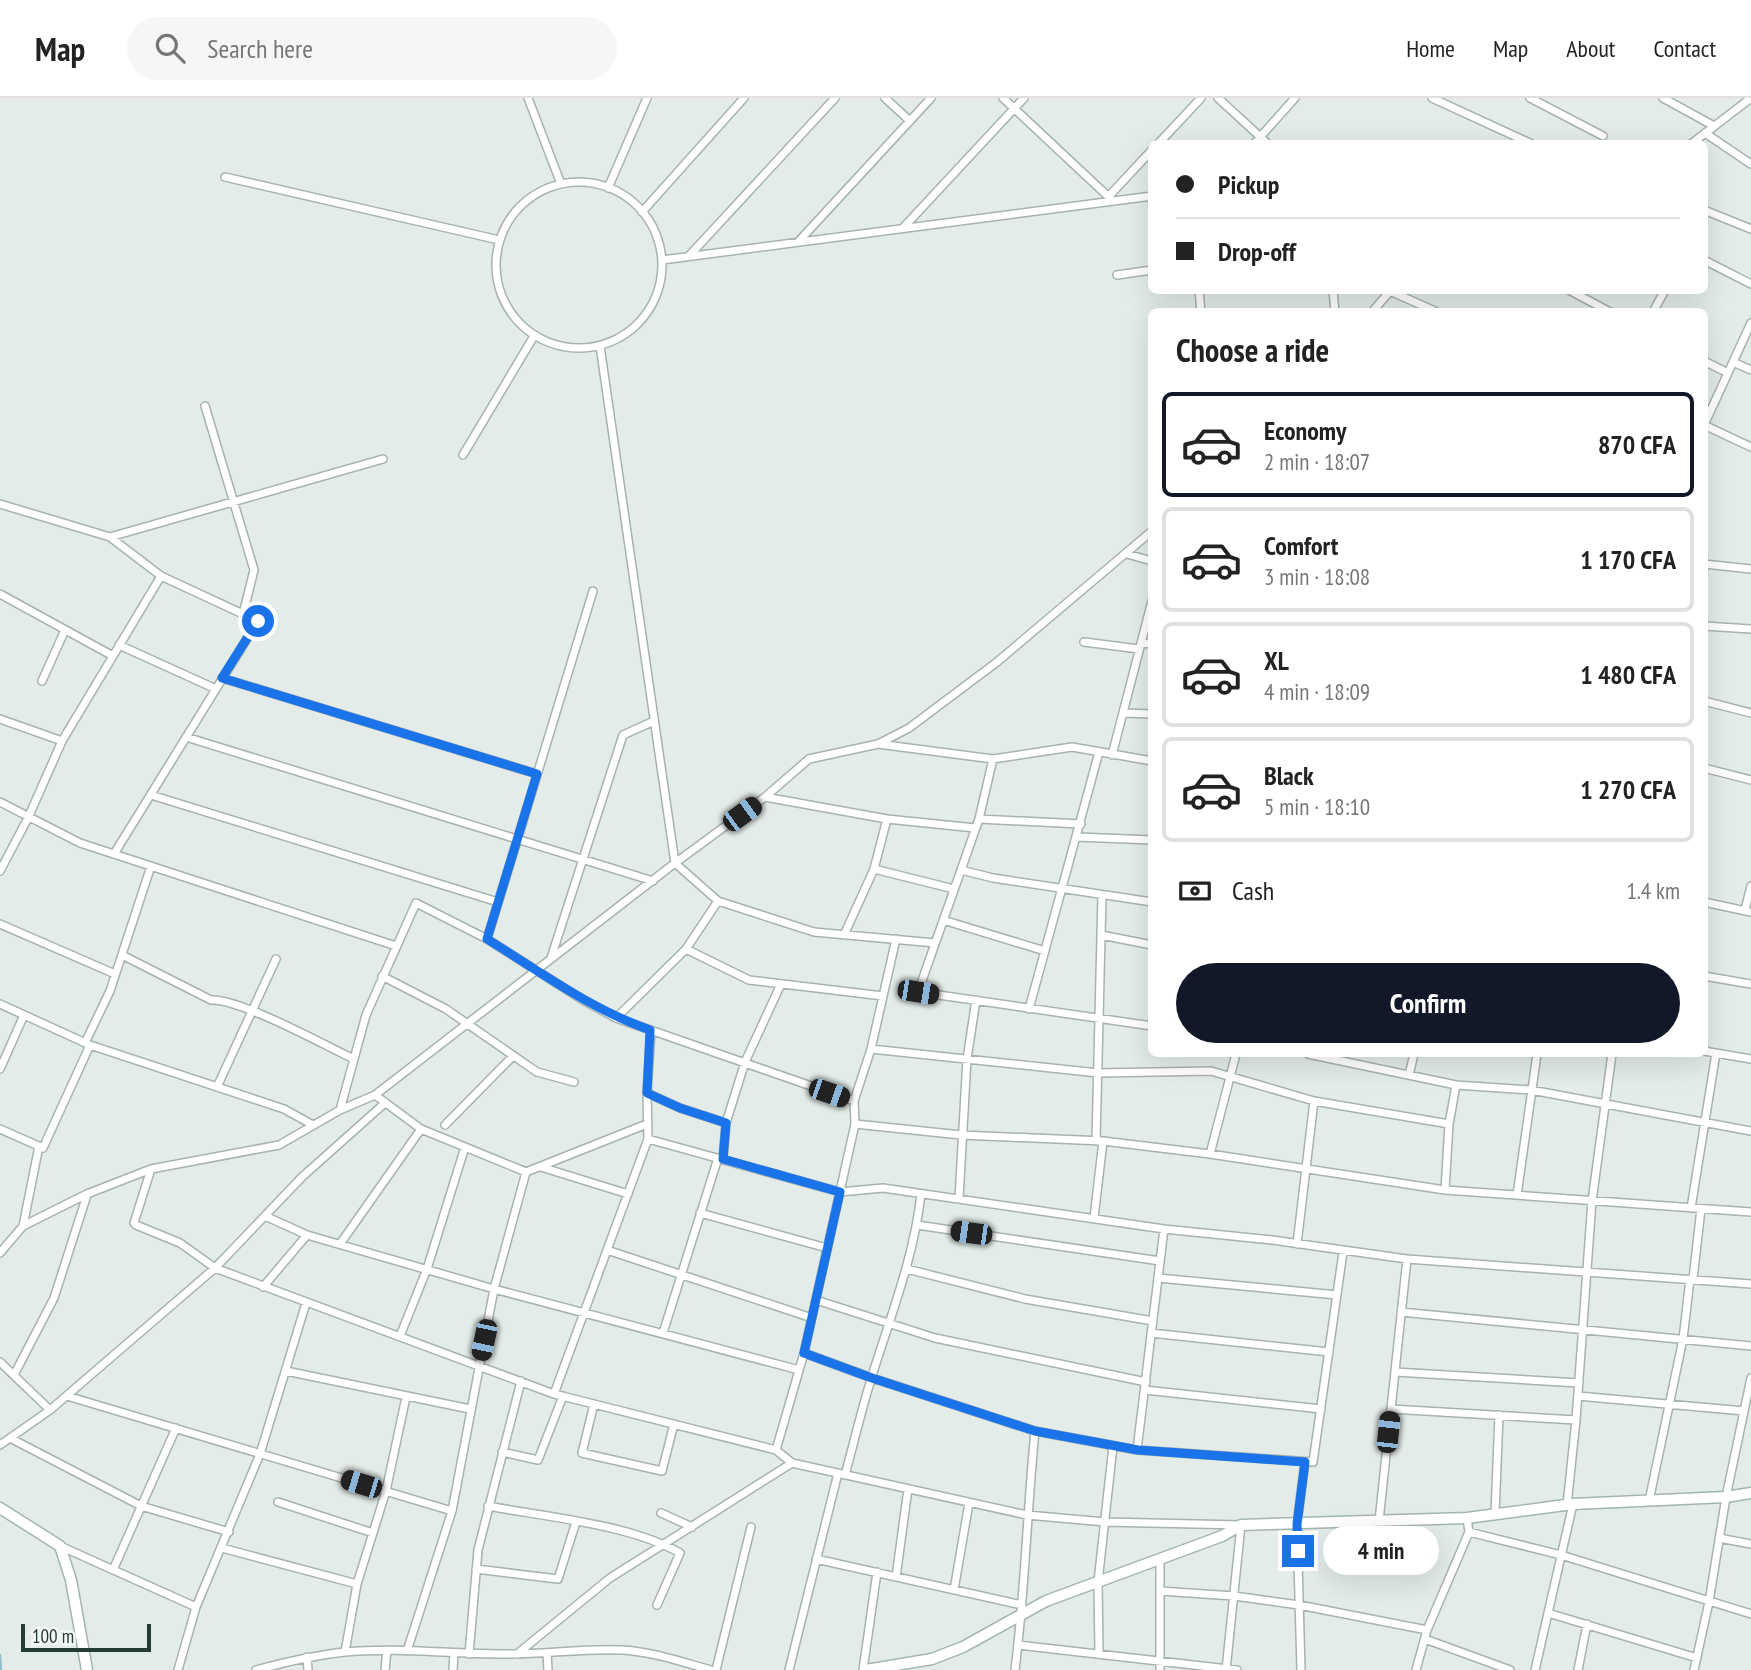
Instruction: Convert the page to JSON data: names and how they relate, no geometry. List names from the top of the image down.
{
  "scale_bar": "100 m",
  "page": {
    "header": "Map",
    "search": "Search here",
    "nav": [
      "Home",
      "Map",
      "About",
      "Contact"
    ],
    "banner": ["Pickup", "Drop-off"],
    "heading": "Choose a ride",
    "list": [
      {
        "name": "Economy",
        "note": "2 min · 18:07",
        "value": "870 CFA"
      },
      {
        "name": "Comfort",
        "note": "3 min · 18:08",
        "value": "1 170 CFA"
      },
      {
        "name": "XL",
        "note": "4 min · 18:09",
        "value": "1 480 CFA"
      },
      {
        "name": "Black",
        "note": "5 min · 18:10",
        "value": "1 270 CFA"
      }
    ],
    "pay": ["Cash", "1.4 km"],
    "buttons": "Confirm",
    "bubble": "4 min",
    "scale": "100 m"
  }
}
